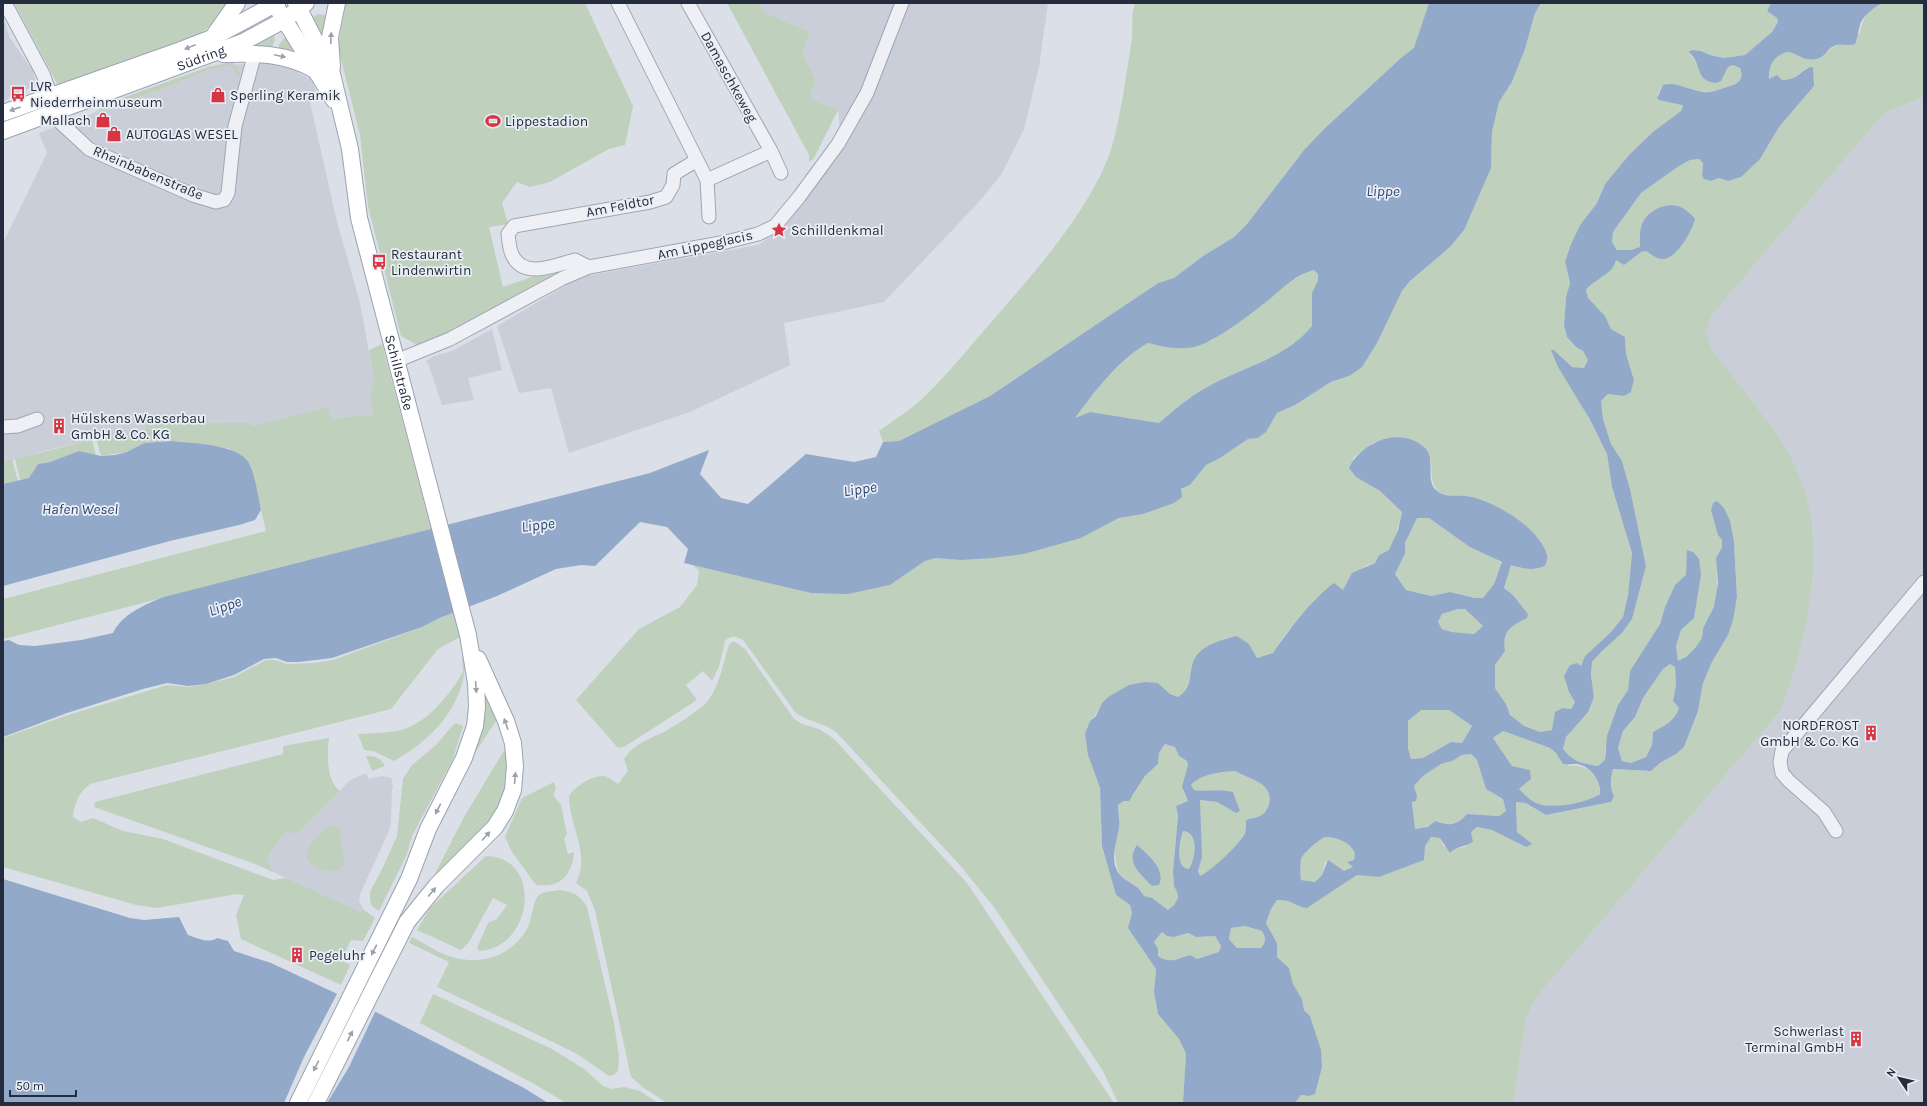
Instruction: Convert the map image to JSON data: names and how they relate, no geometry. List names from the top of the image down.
{
  "streets": {
    "main road": ["Südring", "Schillstraße"],
    "street": [
      "Damaschkeweg",
      "Rheinbabenstraße",
      "Am Feldtor",
      "Am Lippeglacis"
    ]
  },
  "crossings": [
    ["Südring", "Rheinbabenstraße"],
    ["Südring", "Schillstraße"],
    ["Am Feldtor", "Am Lippeglacis"],
    ["Am Lippeglacis", "Schillstraße"]
  ],
  "water": ["Lippe", "Hafen Wesel"],
  "places": {
    "bus stop": ["LVR Niederrheinmuseum", "Restaurant Lindenwirtin"],
    "shop": ["Sperling Keramik", "Mallach", "AUTOGLAS WESEL"],
    "sports": ["Lippestadion"],
    "place": ["Schilldenkmal"],
    "building": [
      "Hülskens Wasserbau GmbH & Co. KG",
      "NORDFROST GmbH & Co. KG",
      "Pegeluhr",
      "Schwerlast Terminal GmbH"
    ]
  },
  "scale_bar": "50 m",
  "north": "top left"
}
